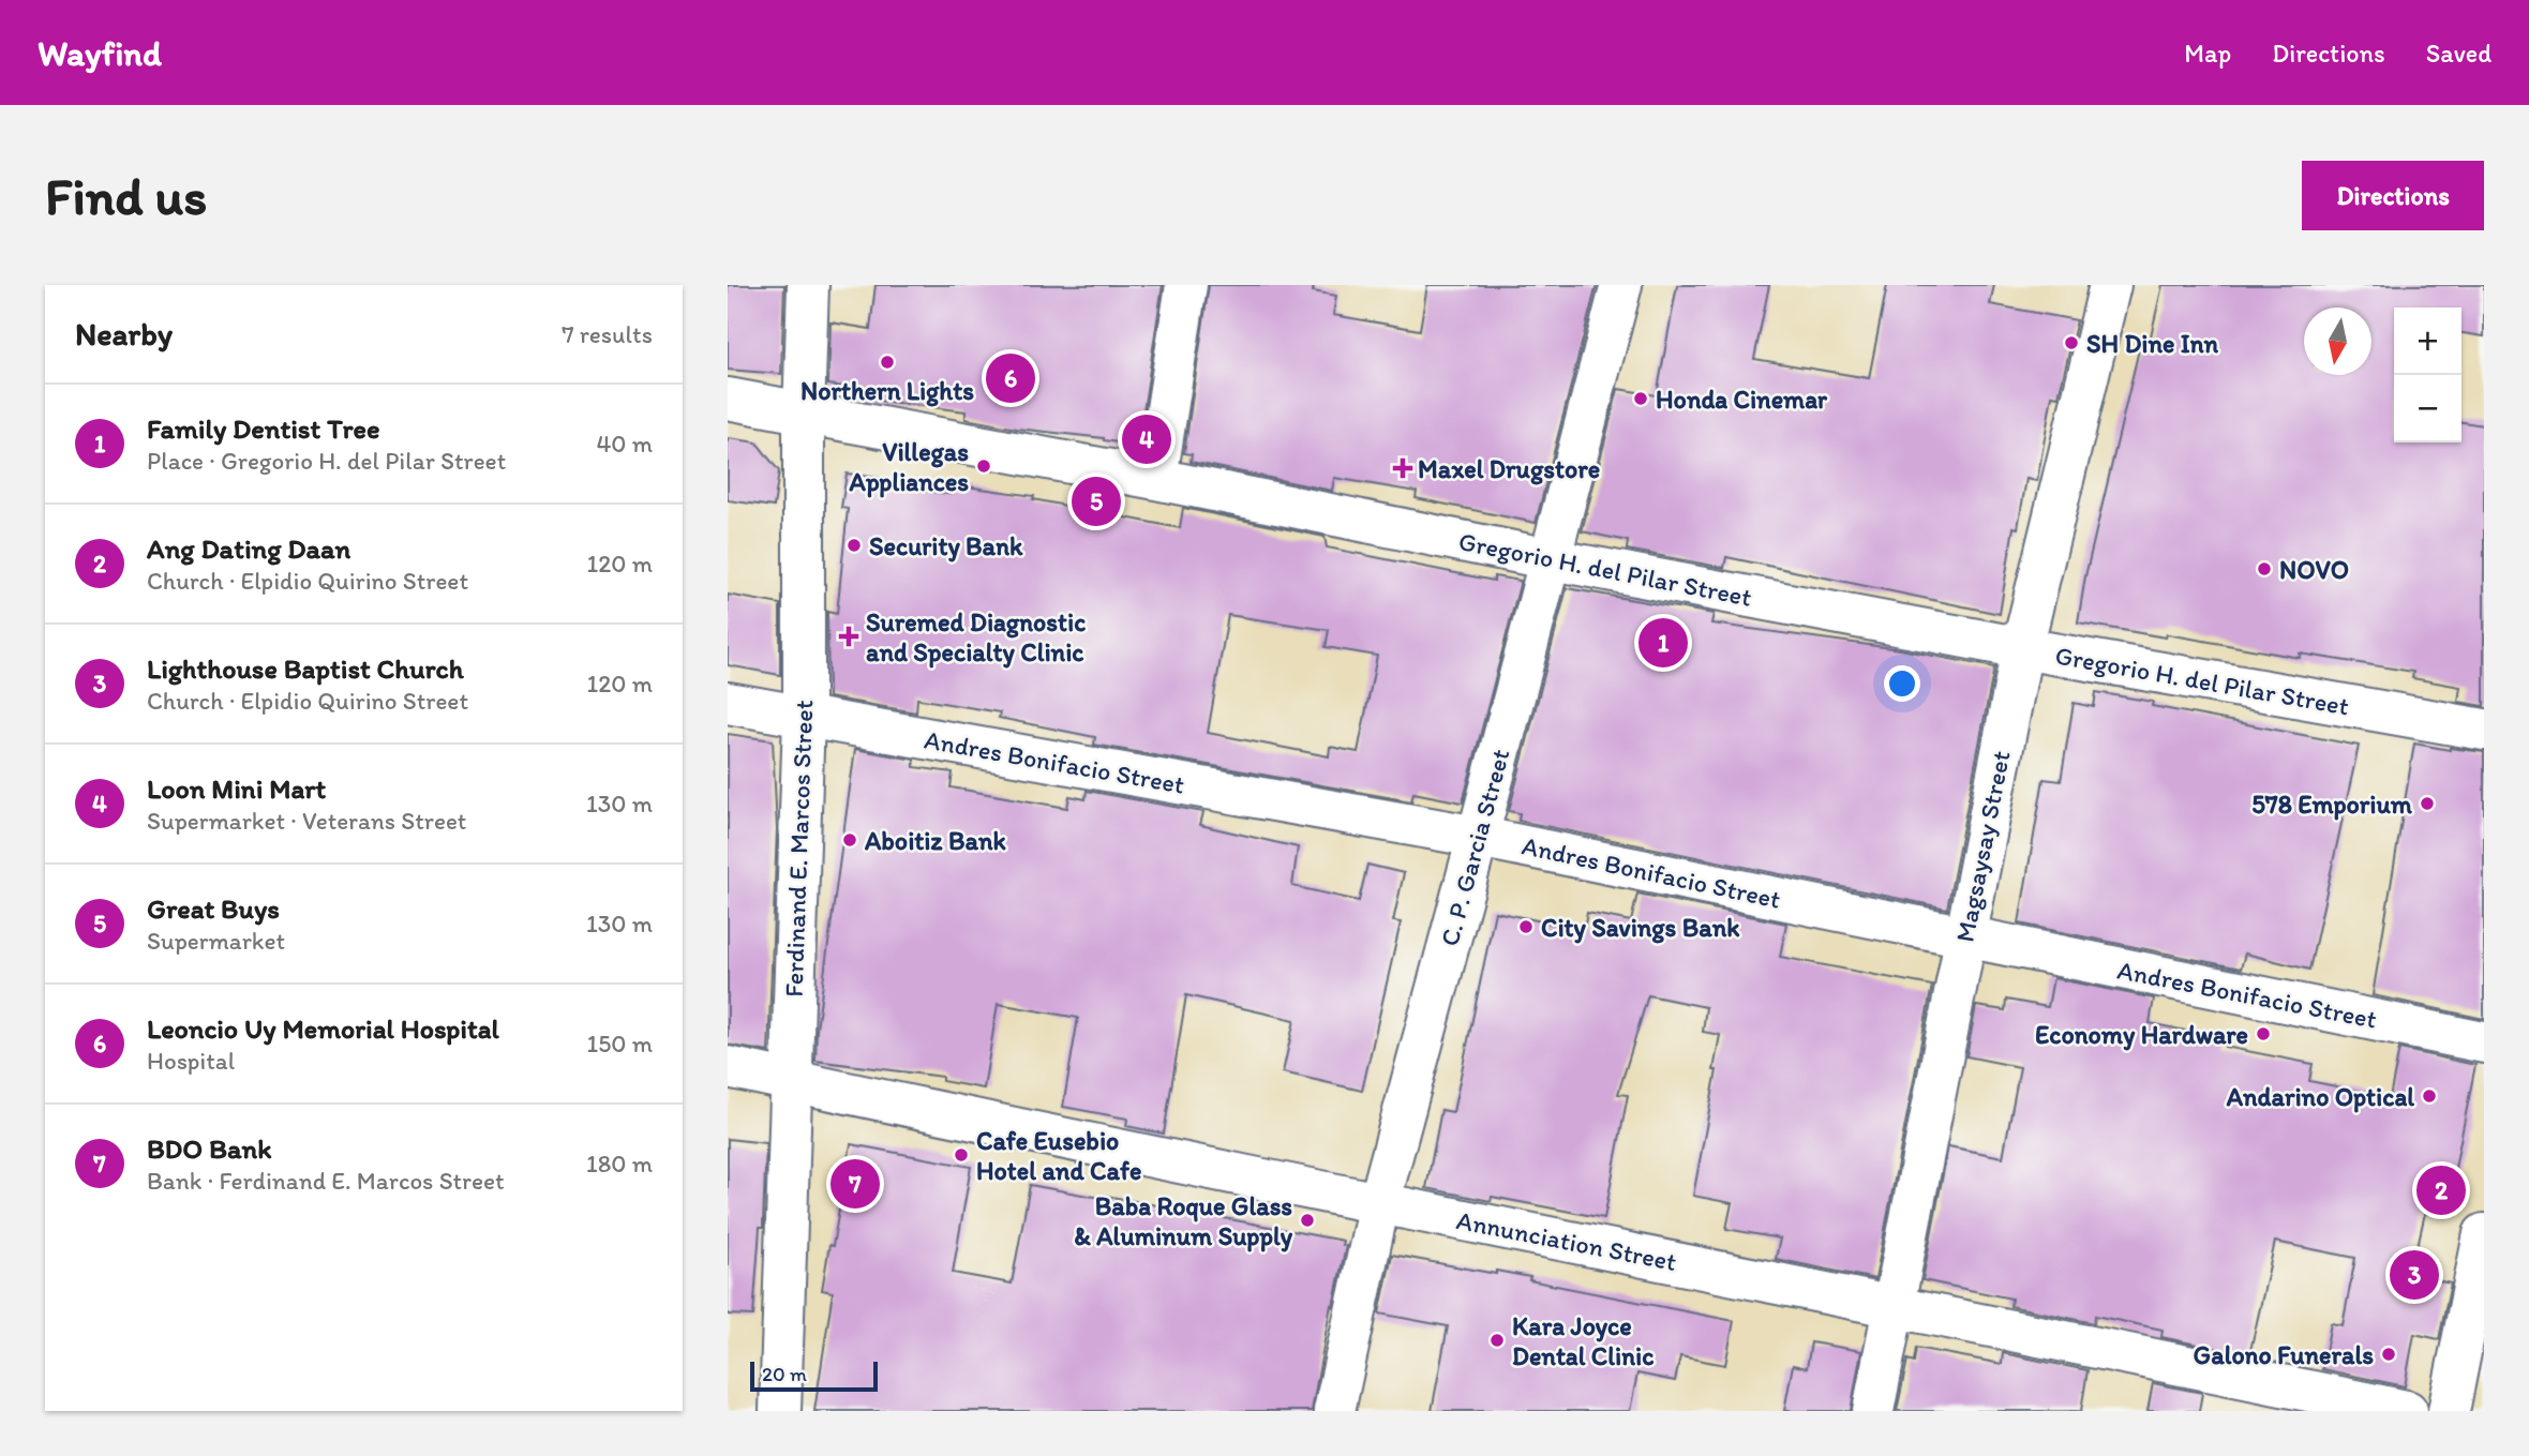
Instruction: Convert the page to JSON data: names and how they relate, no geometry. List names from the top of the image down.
{
  "streets": {
    "street": [
      "Gregorio H. del Pilar Street",
      "Andres Bonifacio Street",
      "Magsaysay Street",
      "C. P. Garcia Street",
      "Ferdinand E. Marcos Street",
      "Annunciation Street"
    ]
  },
  "crossings": [
    ["Gregorio H. del Pilar Street", "Magsaysay Street"],
    ["Gregorio H. del Pilar Street", "C. P. Garcia Street"],
    ["Gregorio H. del Pilar Street", "Ferdinand E. Marcos Street"],
    ["Andres Bonifacio Street", "Magsaysay Street"],
    ["Andres Bonifacio Street", "C. P. Garcia Street"],
    ["Andres Bonifacio Street", "Ferdinand E. Marcos Street"],
    ["Magsaysay Street", "Annunciation Street"],
    ["C. P. Garcia Street", "Annunciation Street"],
    ["Ferdinand E. Marcos Street", "Annunciation Street"]
  ],
  "places": {
    "other": [
      "SH Dine Inn",
      "Northern Lights",
      "Honda Cinemar",
      "Villegas Appliances",
      "Security Bank",
      "NOVO",
      "578 Emporium",
      "Aboitiz Bank",
      "City Savings Bank",
      "Economy Hardware",
      "Andarino Optical",
      "Cafe Eusebio Hotel and Cafe",
      "Baba Roque Glass & Aluminum Supply",
      "Kara Joyce Dental Clinic",
      "Galono Funerals"
    ],
    "health": ["Maxel Drugstore", "Suremed Diagnostic and Specialty Clinic"]
  },
  "scale_bar": "20 m",
  "north": "bottom",
  "page": {
    "header": "Wayfind",
    "nav": ["Map", "Directions", "Saved"],
    "buttons": "Directions",
    "title": "Find us",
    "heading": ["Nearby", "7 results"],
    "map_buttons": ["+", "−"],
    "pins": [
      "6",
      "4",
      "5",
      "1",
      "7",
      "2",
      "3"
    ],
    "list": [
      {
        "mark": "1",
        "name": "Family Dentist Tree",
        "note": "Place · Gregorio H. del Pilar Street",
        "value": "40 m"
      },
      {
        "mark": "2",
        "name": "Ang Dating Daan",
        "note": "Church · Elpidio Quirino Street",
        "value": "120 m"
      },
      {
        "mark": "3",
        "name": "Lighthouse Baptist Church",
        "note": "Church · Elpidio Quirino Street",
        "value": "120 m"
      },
      {
        "mark": "4",
        "name": "Loon Mini Mart",
        "note": "Supermarket · Veterans Street",
        "value": "130 m"
      },
      {
        "mark": "5",
        "name": "Great Buys",
        "note": "Supermarket",
        "value": "130 m"
      },
      {
        "mark": "6",
        "name": "Leoncio Uy Memorial Hospital",
        "note": "Hospital",
        "value": "150 m"
      },
      {
        "mark": "7",
        "name": "BDO Bank",
        "note": "Bank · Ferdinand E. Marcos Street",
        "value": "180 m"
      }
    ],
    "scale": "20 m"
  }
}
